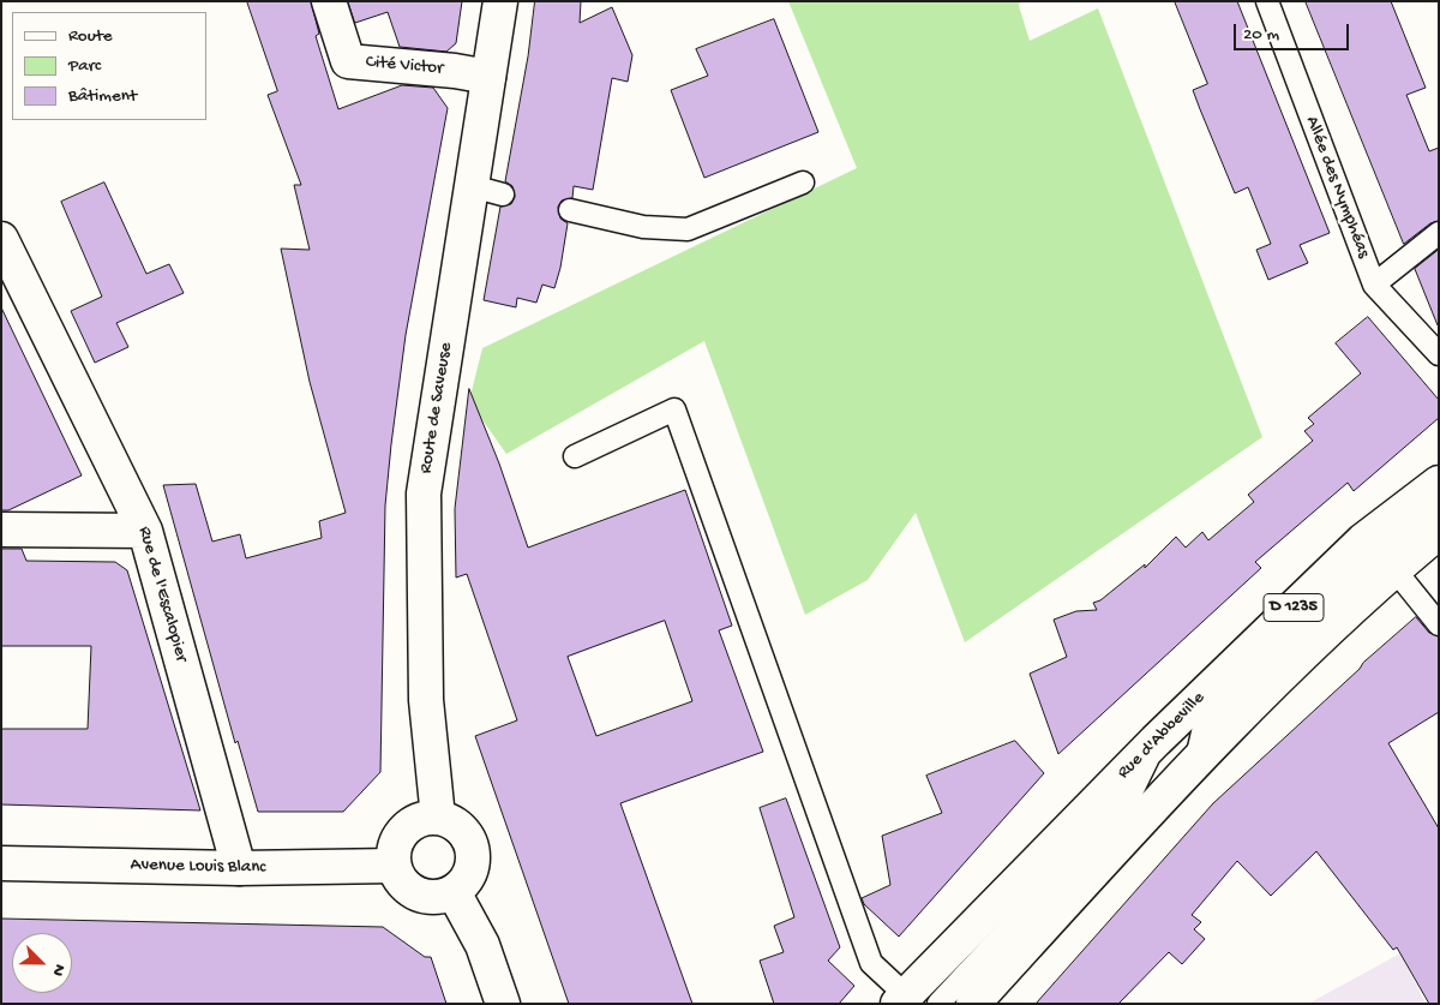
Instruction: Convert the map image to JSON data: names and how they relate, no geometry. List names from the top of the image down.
{
  "streets": {
    "main road": [
      "Cité Victor",
      "Route de Saveuse",
      "Rue de l'Escalopier",
      "D 1235",
      "Rue d'Abbeville",
      "Avenue Louis Blanc"
    ],
    "lane": ["Allée des Nymphéas"]
  },
  "crossings": [
    ["Cité Victor", "Route de Saveuse"],
    ["Route de Saveuse", "Avenue Louis Blanc"],
    ["Rue de l'Escalopier", "Avenue Louis Blanc"]
  ],
  "legend": ["Route", "Parc", "Bâtiment"],
  "scale_bar": "20 m",
  "north": "bottom right"
}
